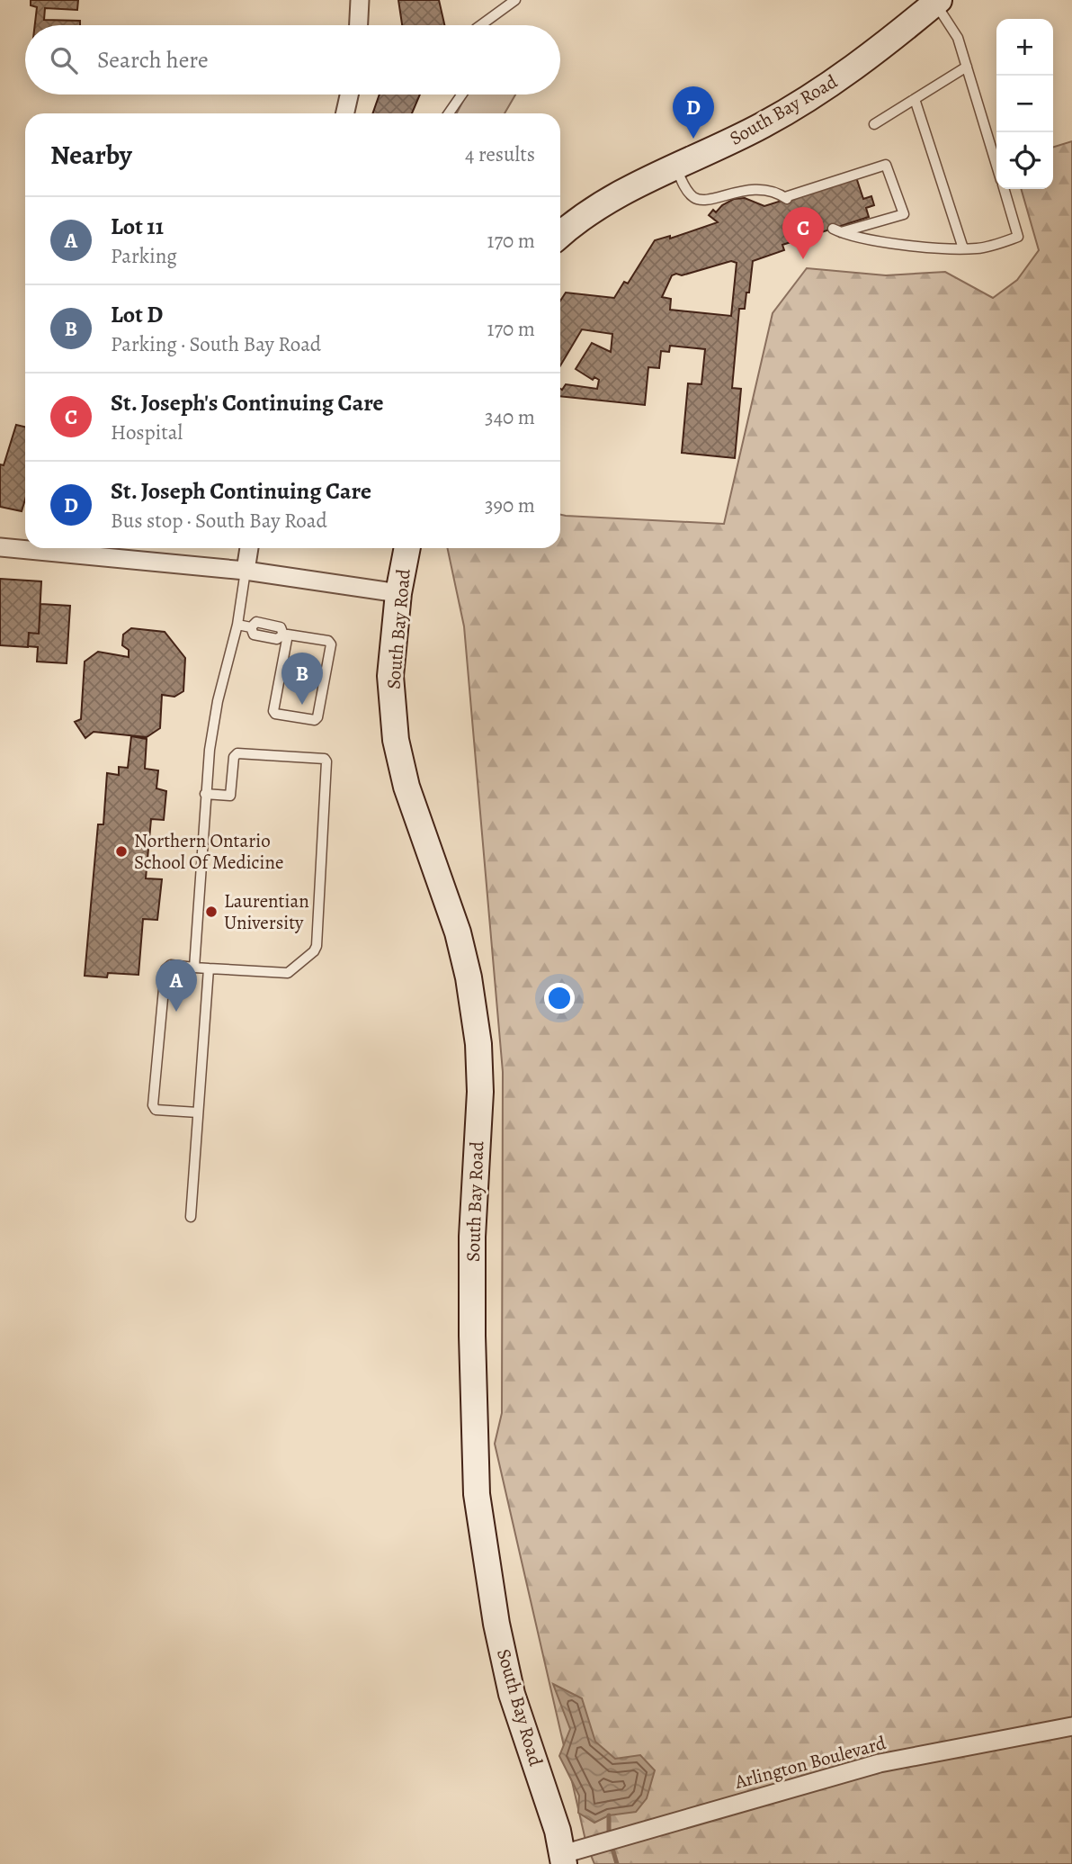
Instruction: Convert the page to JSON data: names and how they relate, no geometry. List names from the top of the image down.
{
  "streets": {
    "street": ["South Bay Road", "Arlington Boulevard"]
  },
  "crossings": [
    ["South Bay Road", "Arlington Boulevard"]
  ],
  "places": ["Northern Ontario School Of Medicine", "Laurentian University"],
  "page": {
    "map_buttons": ["+", "−"],
    "search": "Search here",
    "pins": [
      "D",
      "C",
      "B",
      "A"
    ],
    "heading": ["Nearby", "4 results"],
    "list": [
      {
        "mark": "A",
        "name": "Lot 11",
        "note": "Parking",
        "value": "170 m"
      },
      {
        "mark": "B",
        "name": "Lot D",
        "note": "Parking · South Bay Road",
        "value": "170 m"
      },
      {
        "mark": "C",
        "name": "St. Joseph's Continuing Care",
        "note": "Hospital",
        "value": "340 m"
      },
      {
        "mark": "D",
        "name": "St. Joseph Continuing Care",
        "note": "Bus stop · South Bay Road",
        "value": "390 m"
      }
    ]
  }
}
